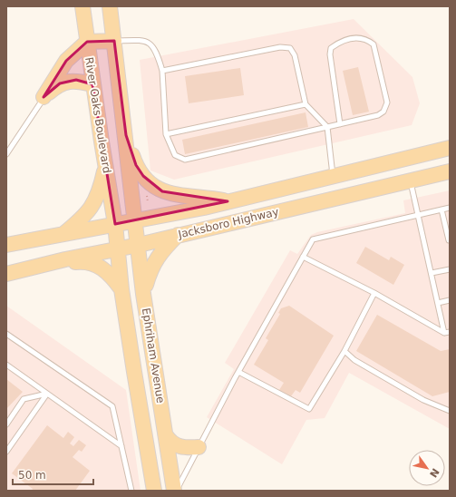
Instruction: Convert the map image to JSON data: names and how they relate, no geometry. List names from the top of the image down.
{
  "streets": {
    "main road": ["River Oaks Boulevard", "Jacksboro Highway", "Ephriham Avenue"]
  },
  "crossings": [
    ["River Oaks Boulevard", "Jacksboro Highway"],
    ["River Oaks Boulevard", "Ephriham Avenue"],
    ["Jacksboro Highway", "Ephriham Avenue"]
  ],
  "scale_bar": "50 m",
  "north": "bottom right"
}
